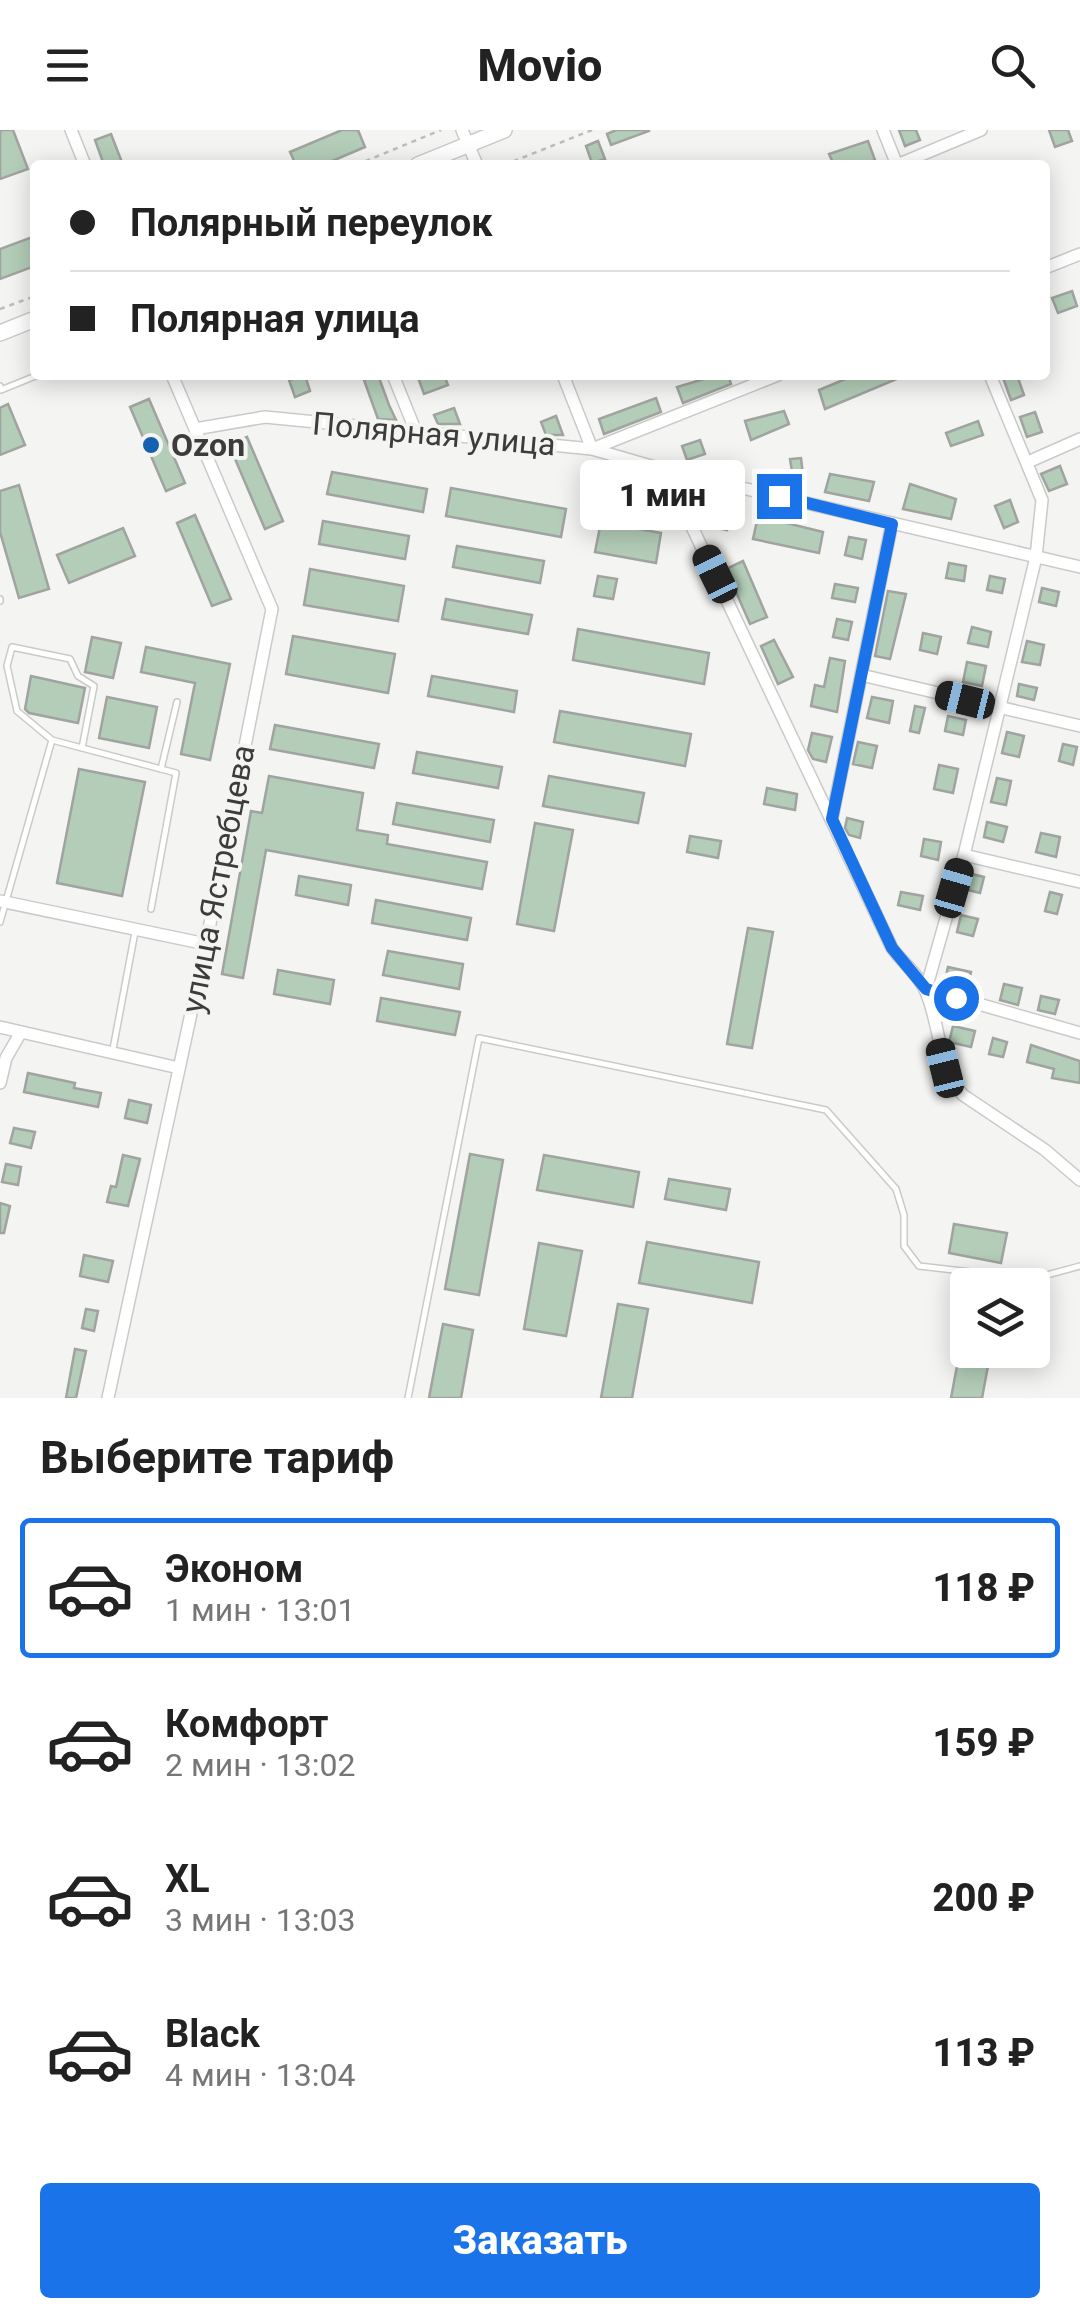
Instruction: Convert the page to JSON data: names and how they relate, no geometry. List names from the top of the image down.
{
  "streets": {
    "street": ["Полярная улица", "улица Ястребцева"]
  },
  "crossings": [
    ["Полярная улица", "улица Ястребцева"]
  ],
  "places": ["Ozon"],
  "page": {
    "header": "Movio",
    "banner": ["Полярный переулок", "Полярная улица"],
    "bubble": "1 мин",
    "heading": "Выберите тариф",
    "list": [
      {
        "name": "Эконом",
        "note": "1 мин · 13:01",
        "value": "118 ₽"
      },
      {
        "name": "Комфорт",
        "note": "2 мин · 13:02",
        "value": "159 ₽"
      },
      {
        "name": "XL",
        "note": "3 мин · 13:03",
        "value": "200 ₽"
      },
      {
        "name": "Black",
        "note": "4 мин · 13:04",
        "value": "113 ₽"
      }
    ],
    "buttons": "Заказать"
  }
}
